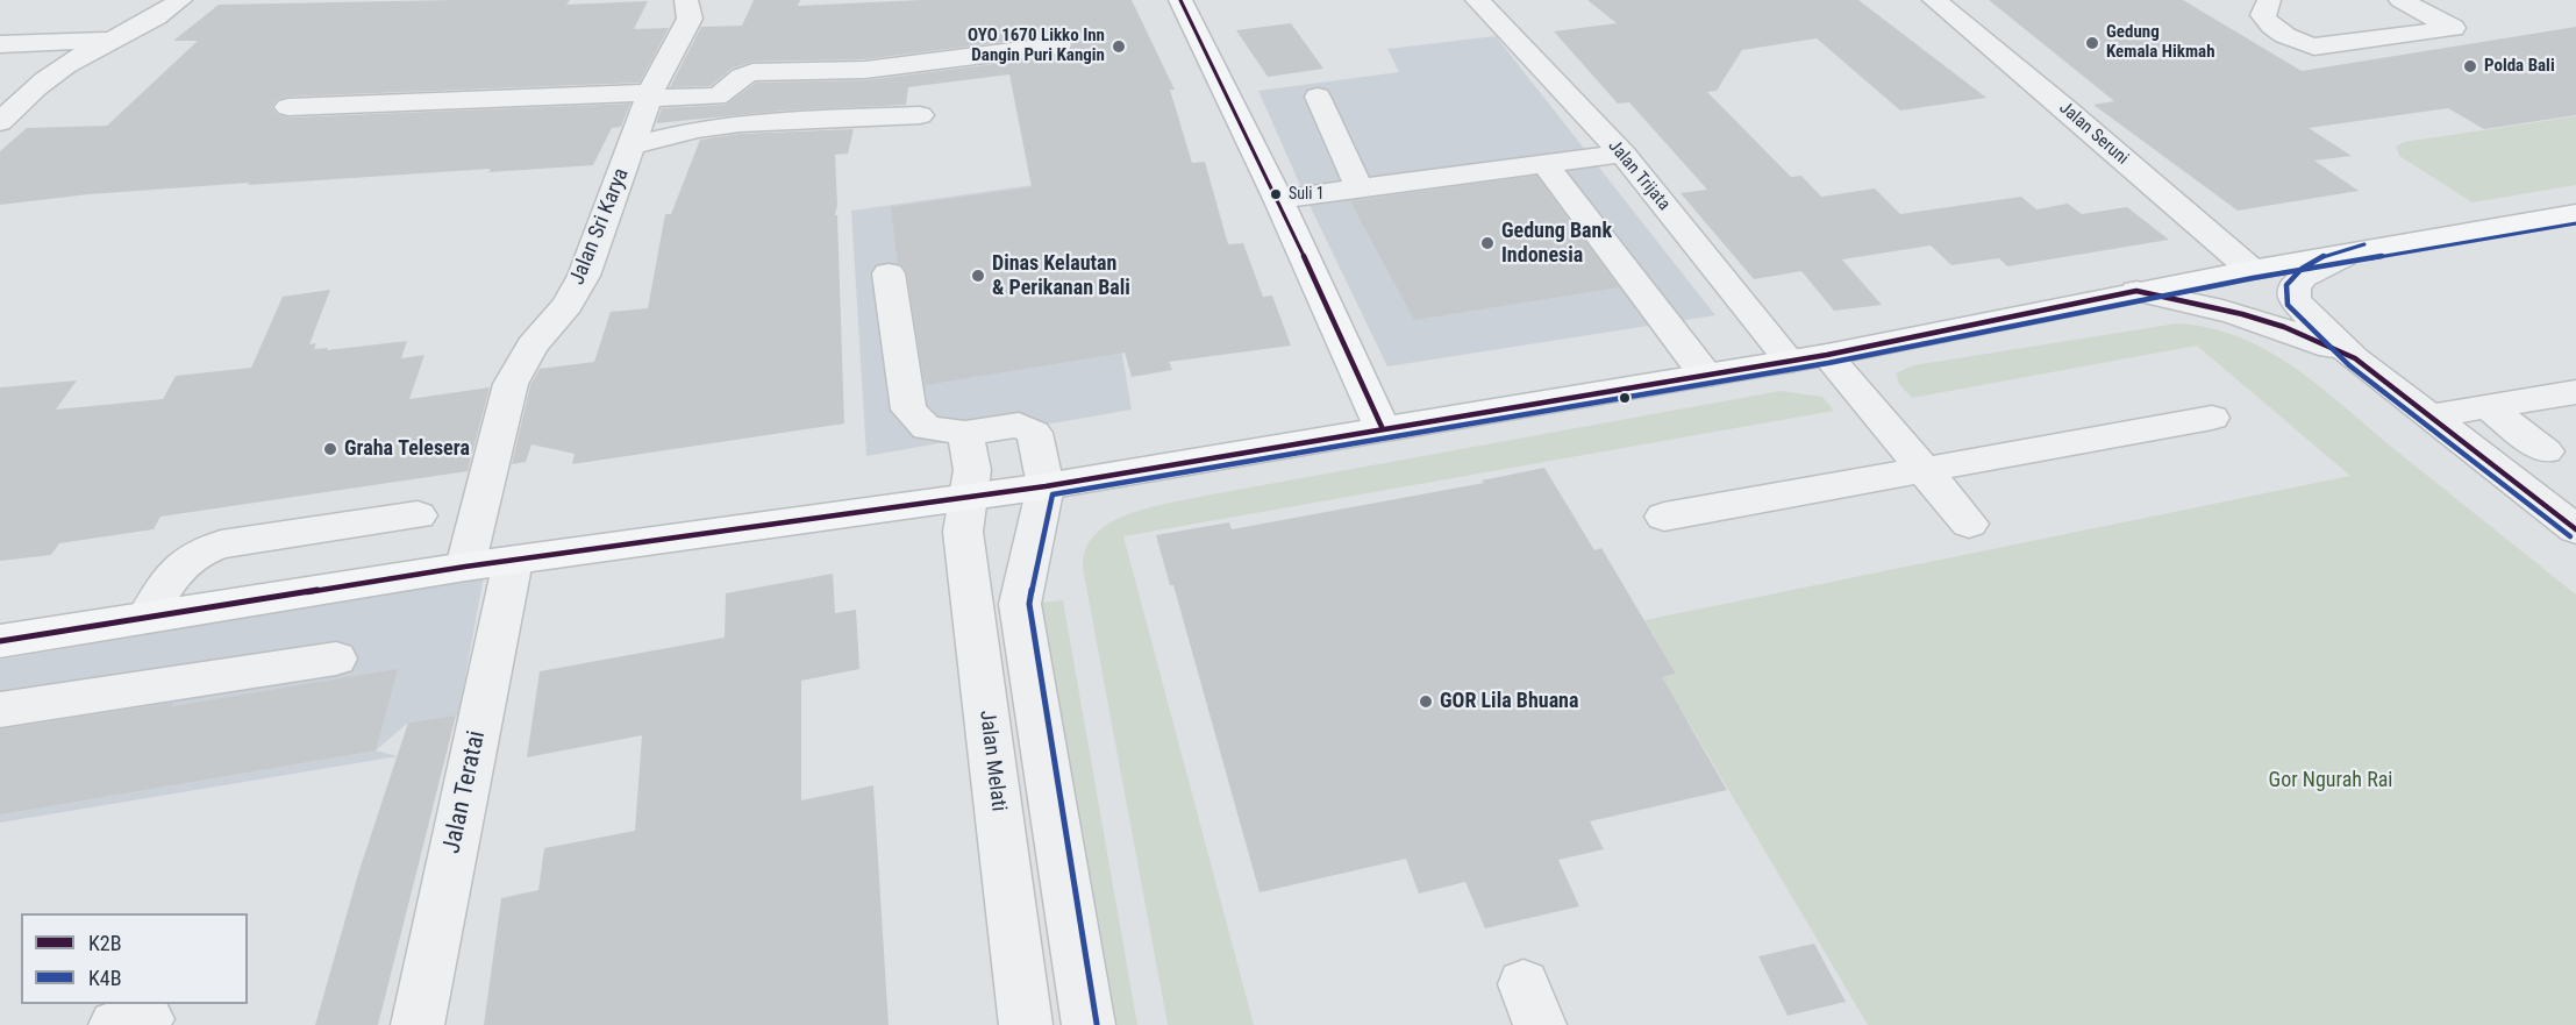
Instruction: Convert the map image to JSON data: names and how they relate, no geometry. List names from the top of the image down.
{
  "streets": {
    "street": [
      "Jalan Seruni",
      "Jalan Trijata",
      "Jalan Sri Karya",
      "Jalan Melati",
      "Jalan Teratai"
    ]
  },
  "parks": ["Gor Ngurah Rai"],
  "places": [
    "Gedung Kemala Hikmah",
    "OYO 1670 Likko Inn Dangin Puri Kangin",
    "Polda Bali",
    "Suli 1",
    "Gedung Bank Indonesia",
    "Dinas Kelautan & Perikanan Bali",
    "Graha Telesera",
    "GOR Lila Bhuana"
  ],
  "lines": ["transit line K2B", "transit line K4B"],
  "legend": ["K2B", "K4B"]
}
